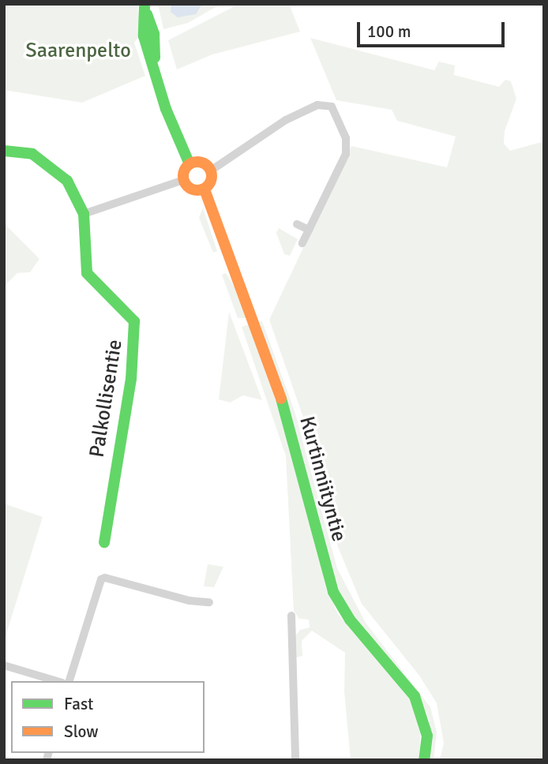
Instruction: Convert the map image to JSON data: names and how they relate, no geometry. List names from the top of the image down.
{
  "streets": {
    "street": ["Palkollisentie", "Kurtinniityntie"]
  },
  "parks": ["Saarenpelto"],
  "legend": ["Fast", "Slow"],
  "scale_bar": "100 m"
}
